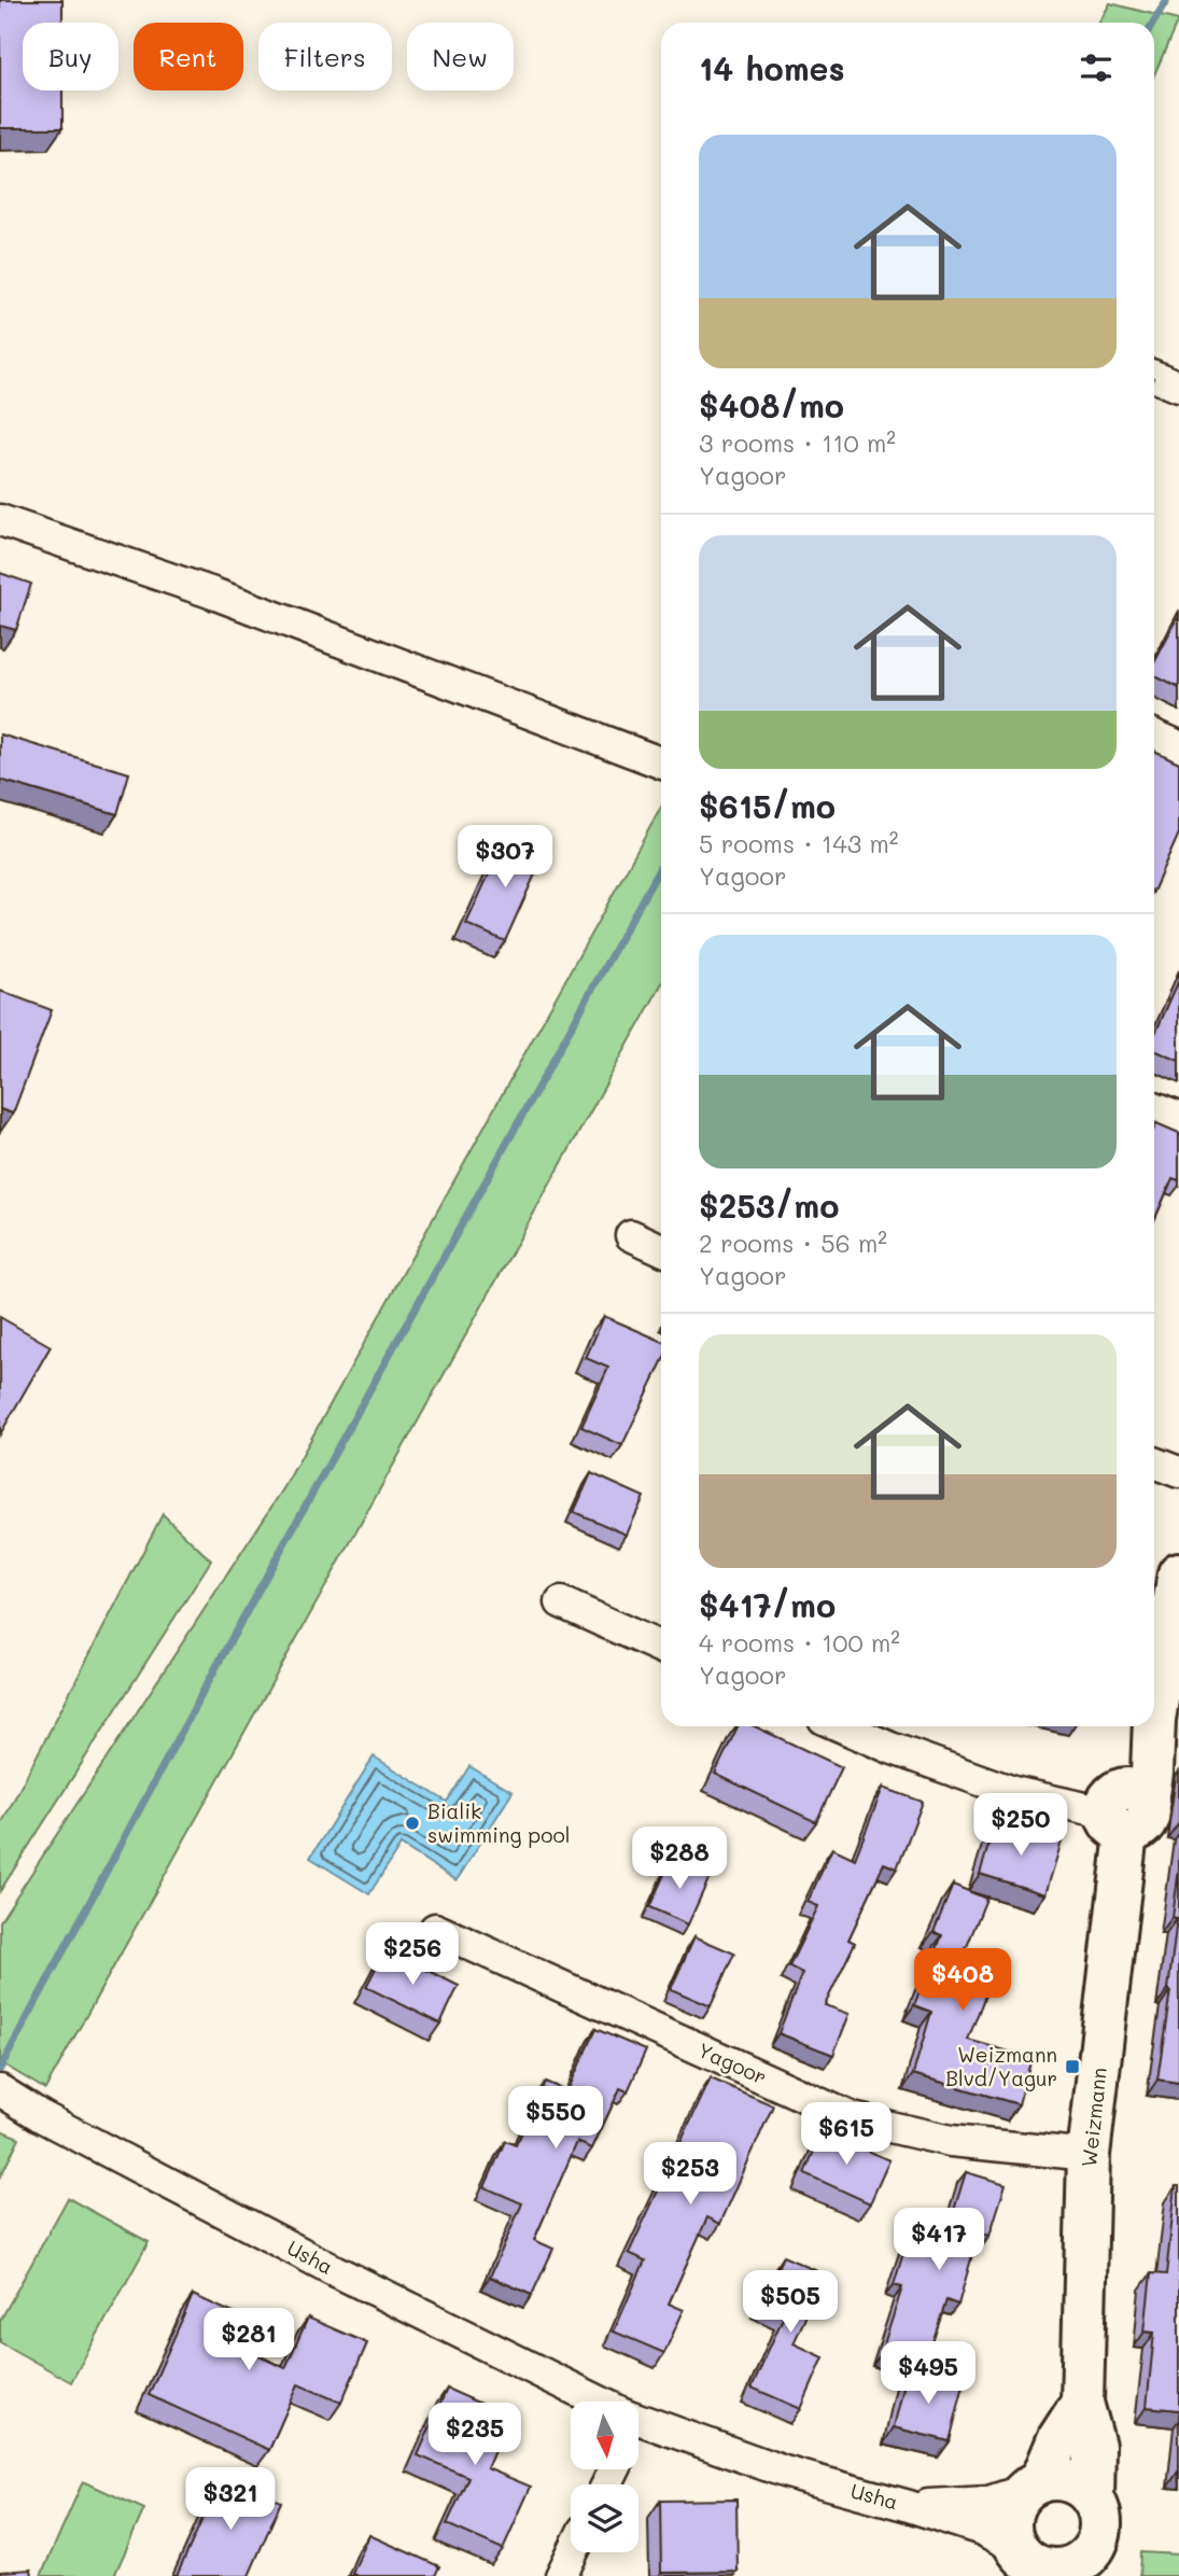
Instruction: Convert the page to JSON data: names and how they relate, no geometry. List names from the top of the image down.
{
  "streets": {
    "street": ["Yagoor", "Weizmann", "Usha"]
  },
  "crossings": [
    ["Yagoor", "Weizmann"],
    ["Weizmann", "Usha"]
  ],
  "places": {
    "other": ["Bialik swimming pool"],
    "transit": ["Weizmann Blvd/Yagur"]
  },
  "north": "bottom",
  "page": {
    "chip": [
      "Buy",
      "Rent",
      "Filters",
      "New"
    ],
    "heading": "14 homes",
    "list": [
      {
        "name": "$408/mo",
        "note": "3 rooms · 110 m² · Yagoor"
      },
      {
        "name": "$615/mo",
        "note": "5 rooms · 143 m² · Yagoor"
      },
      {
        "name": "$253/mo",
        "note": "2 rooms · 56 m² · Yagoor"
      },
      {
        "name": "$417/mo",
        "note": "4 rooms · 100 m² · Yagoor"
      }
    ],
    "price": [
      "$307",
      "$250",
      "$288",
      "$256",
      "$408",
      "$550",
      "$615",
      "$253",
      "$417",
      "$505",
      "$281",
      "$495",
      "$235",
      "$321"
    ]
  }
}
